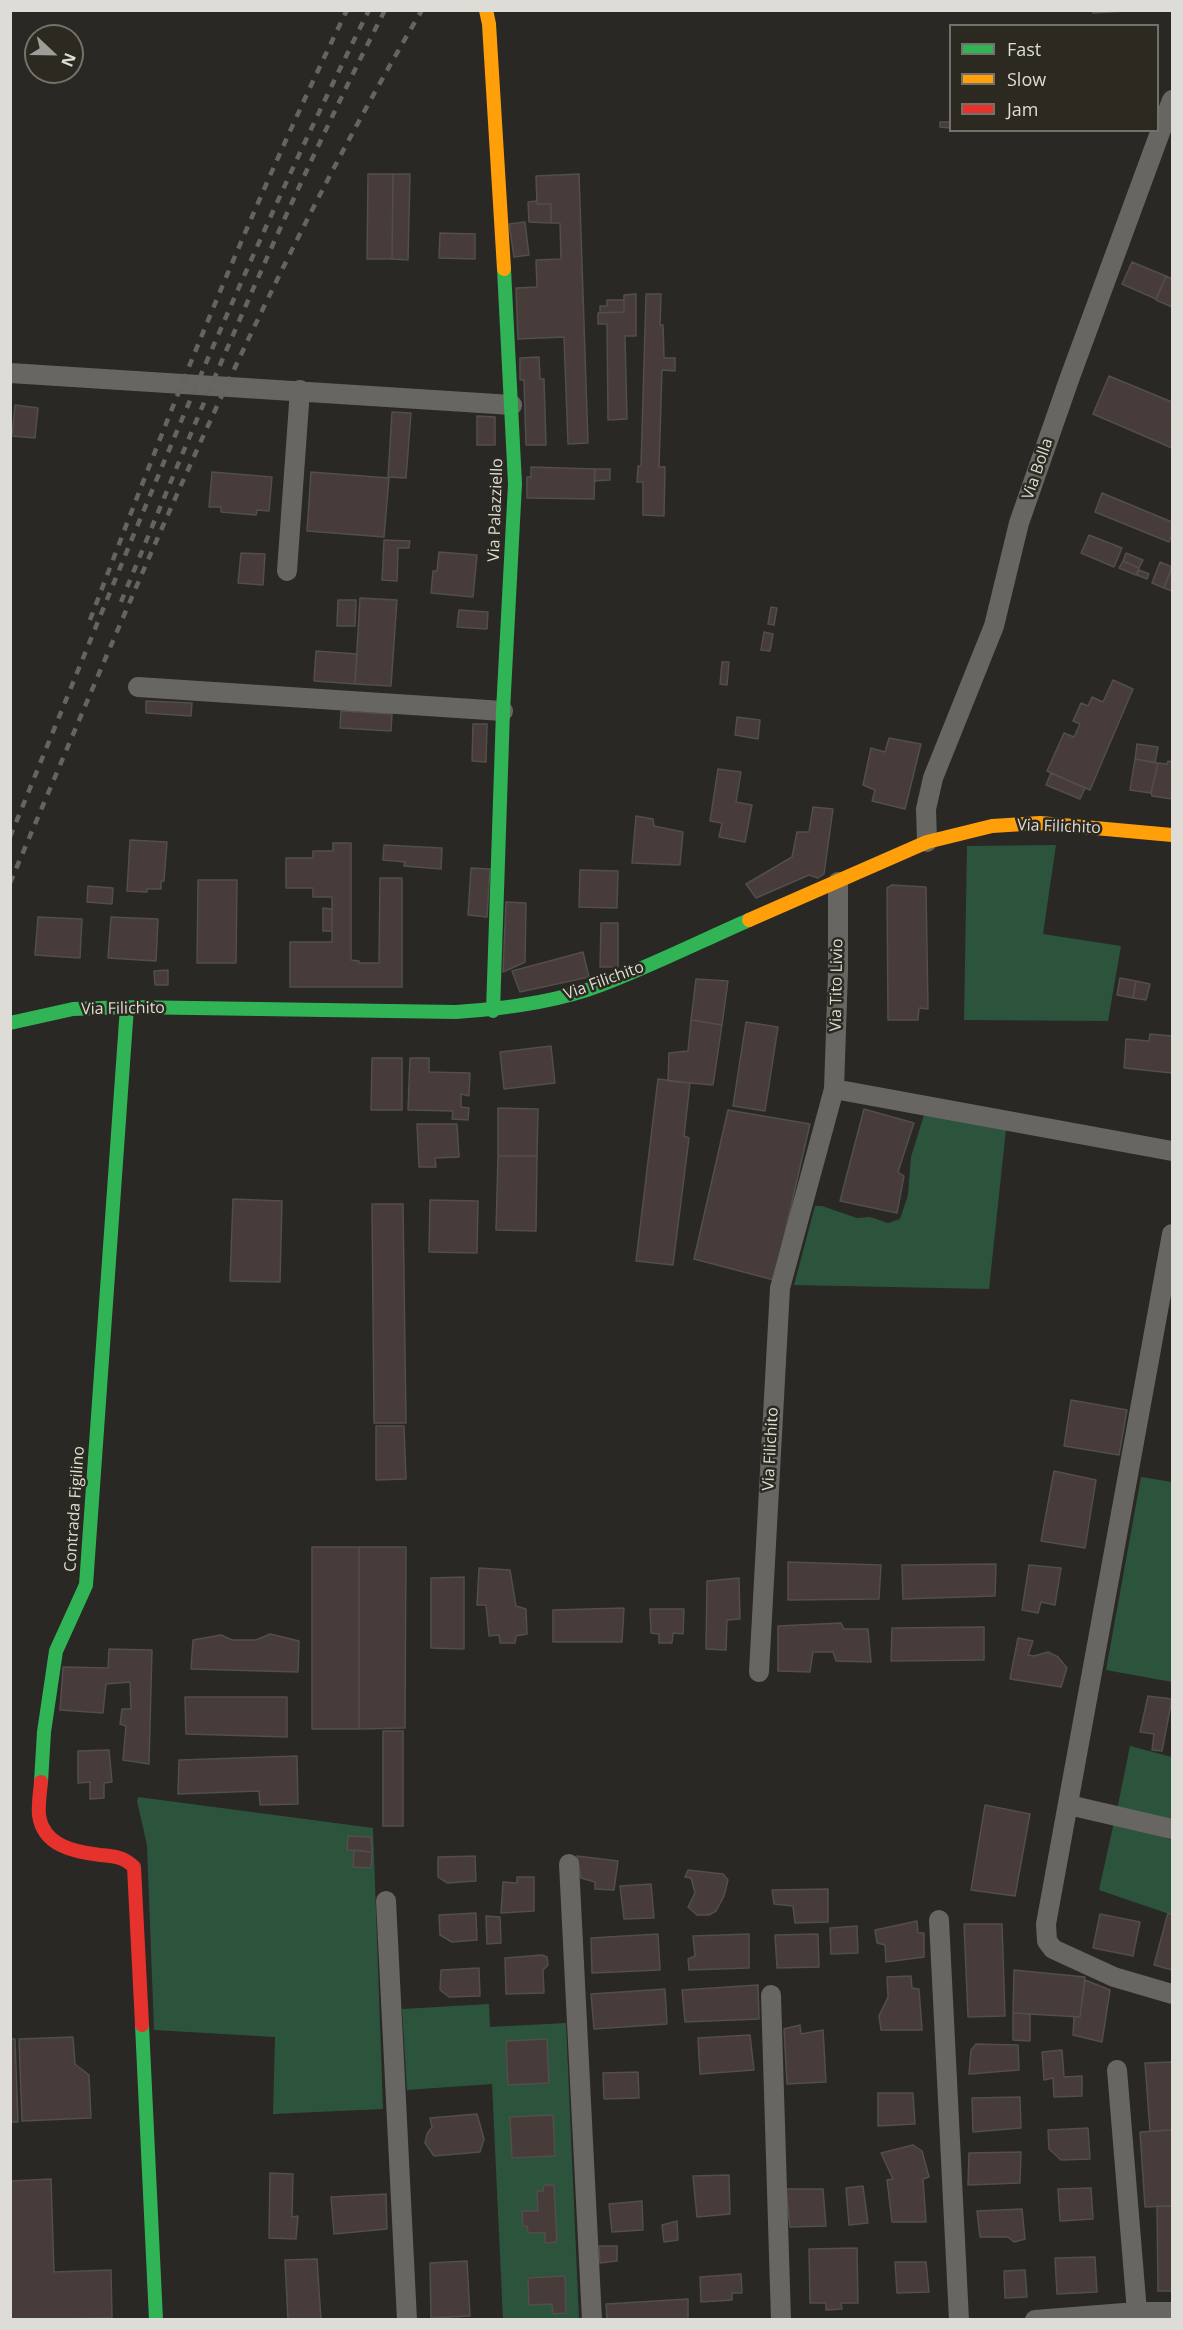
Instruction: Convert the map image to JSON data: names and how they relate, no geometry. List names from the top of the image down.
{
  "streets": {
    "street": [
      "Via Bolla",
      "Via Palazziello",
      "Via Filichito",
      "Via Tito Livio",
      "Contrada Figilino"
    ]
  },
  "crossings": [
    ["Via Bolla", "Via Filichito"],
    ["Via Palazziello", "Via Filichito"],
    ["Via Filichito", "Via Tito Livio"],
    ["Via Filichito", "Contrada Figilino"]
  ],
  "legend": ["Fast", "Slow", "Jam"],
  "north": "right"
}
